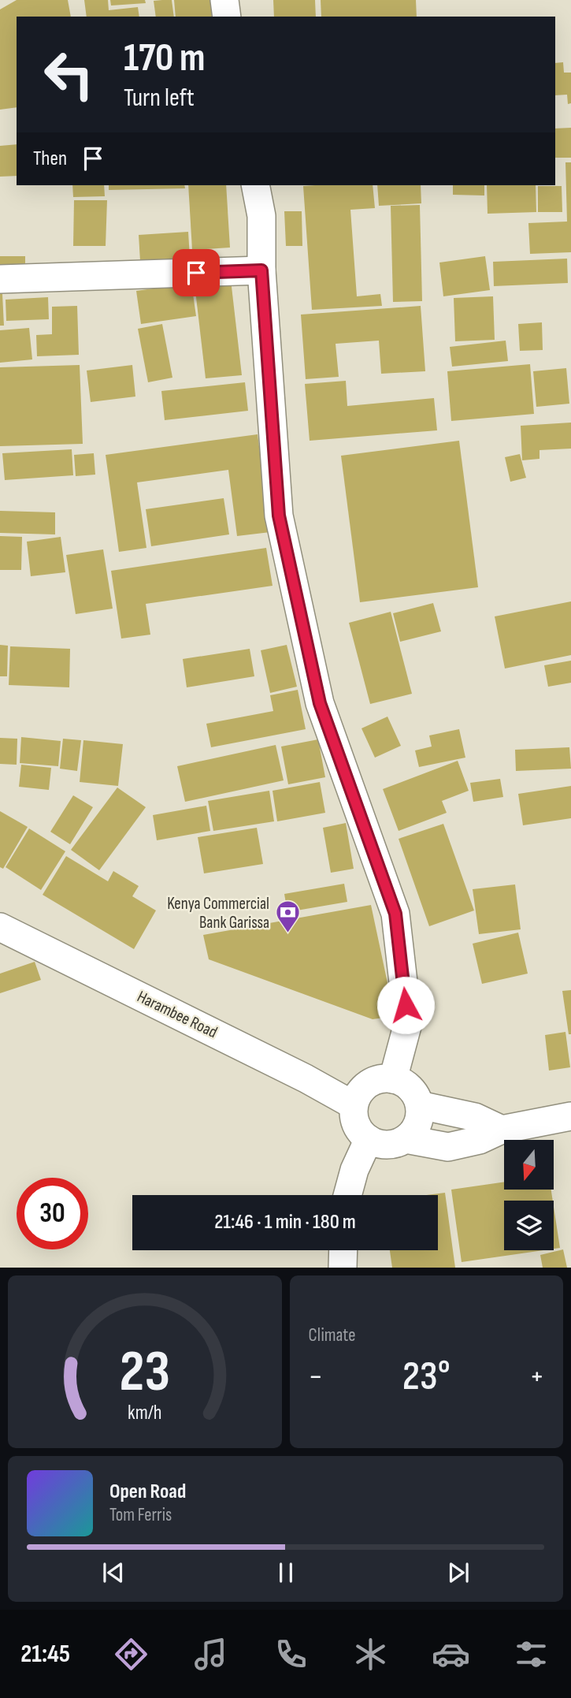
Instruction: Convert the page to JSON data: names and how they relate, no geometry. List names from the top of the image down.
{
  "streets": {
    "street": ["Harambee Road"]
  },
  "places": {
    "bank": ["Kenya Commercial Bank Garissa"]
  },
  "north": "bottom",
  "page": {
    "turn": ["170 m", "Turn left"],
    "then": "Then",
    "limit": "30",
    "trip": "21:46 · 1 min · 180 m",
    "tile": "Climate",
    "heat": ["−", "23°", "+"],
    "song": ["Open Road", "Tom Ferris"],
    "tabs": "21:45",
    "gauge": ["23", "km/h"]
  }
}
